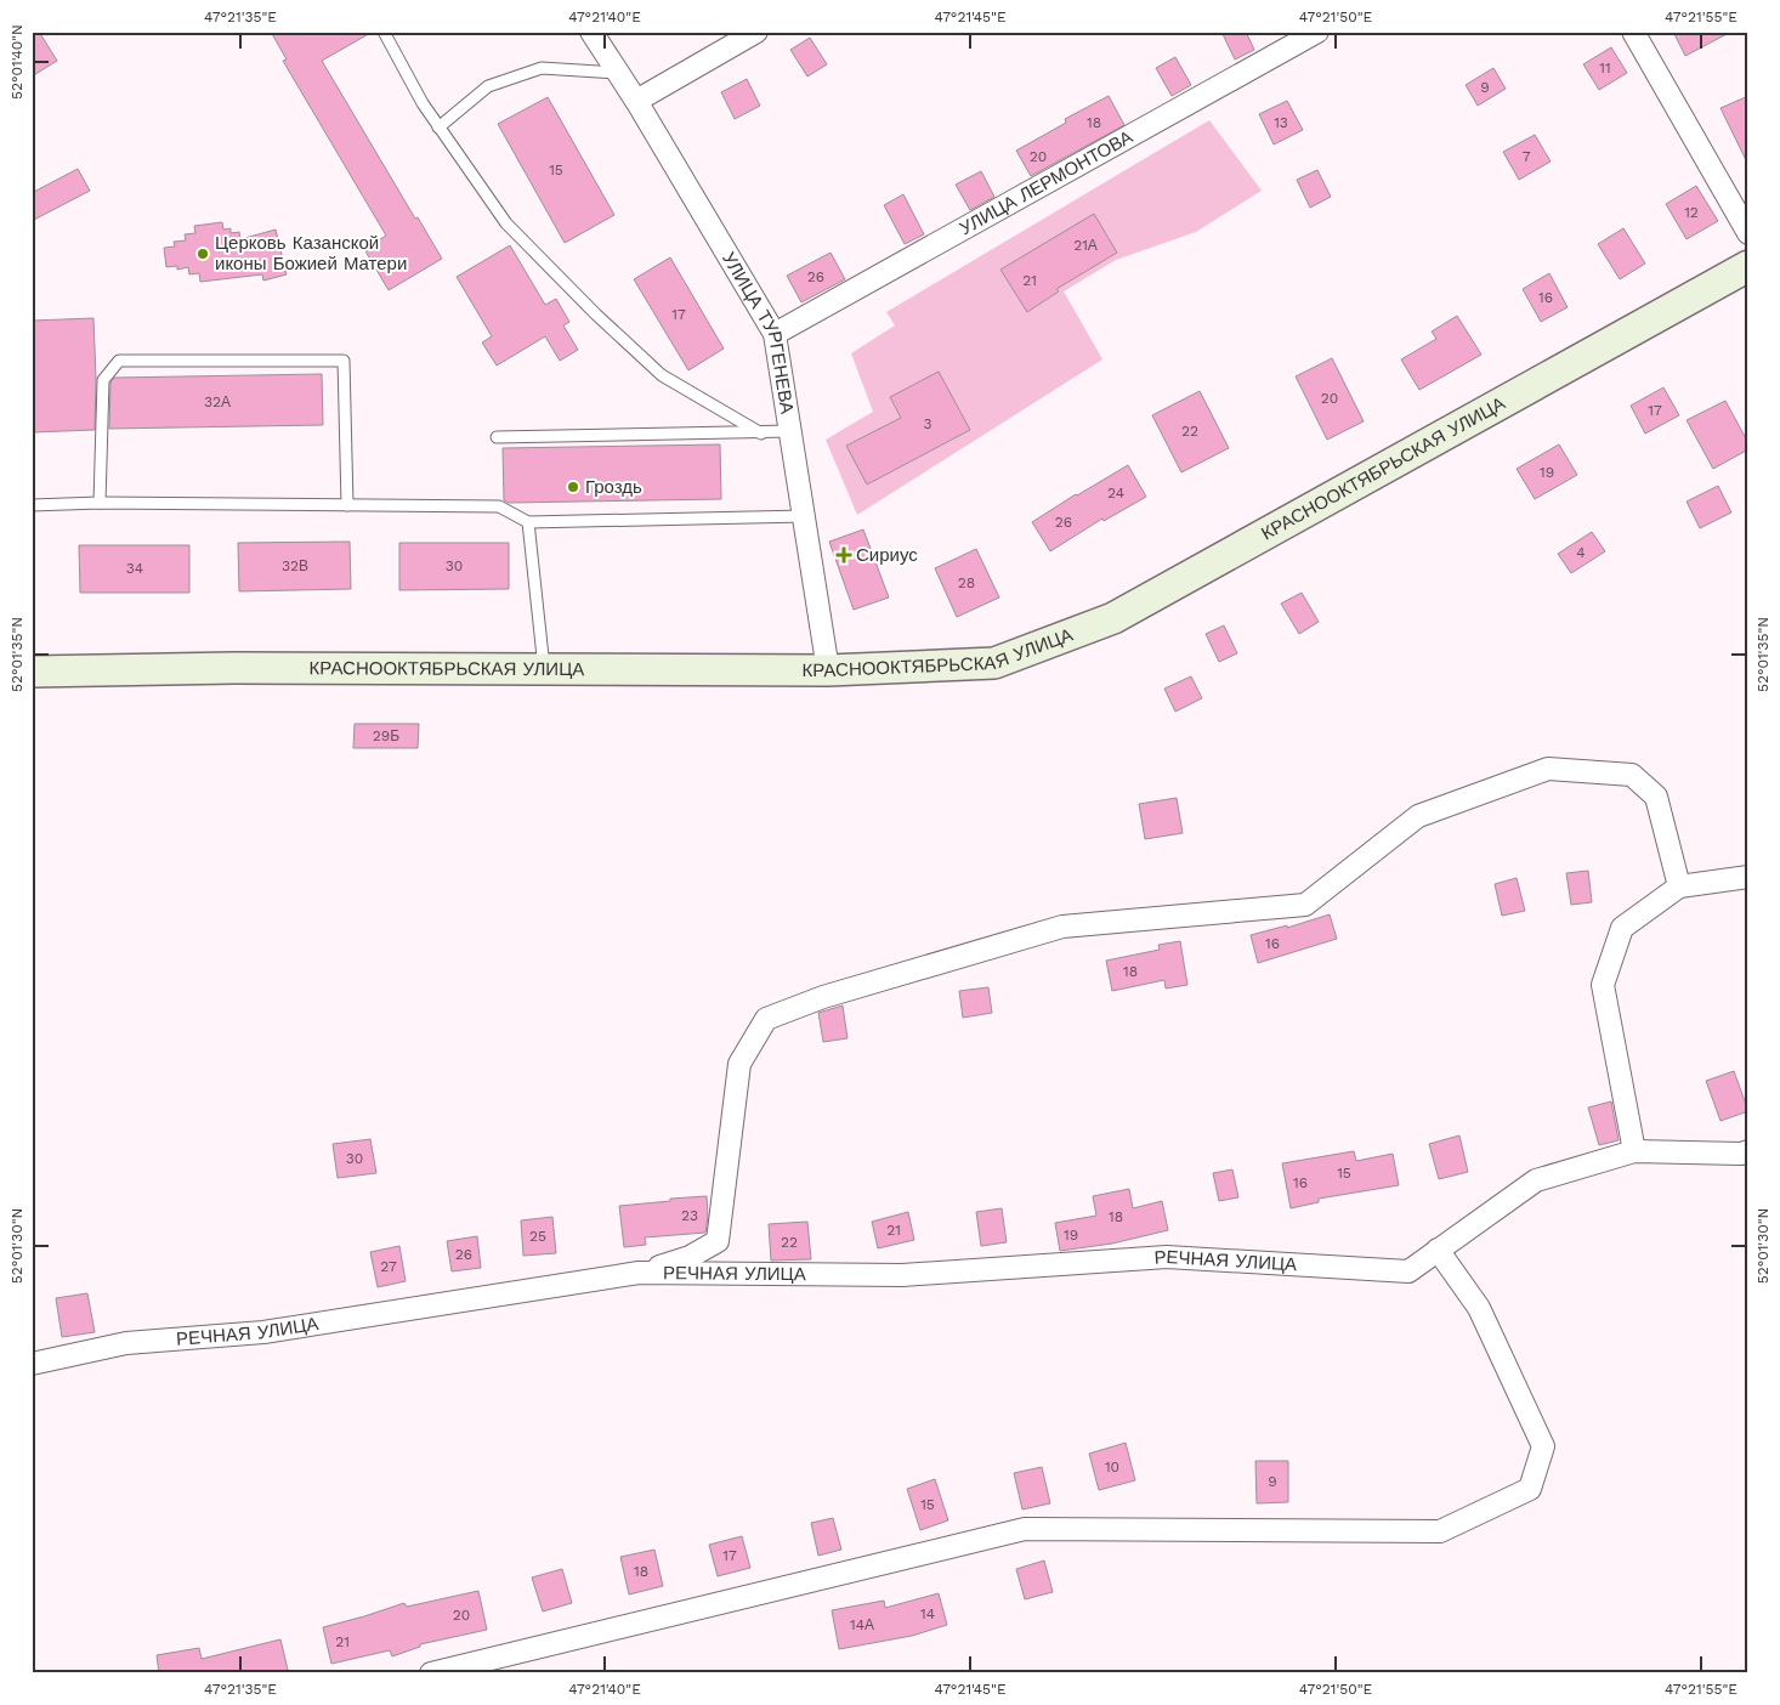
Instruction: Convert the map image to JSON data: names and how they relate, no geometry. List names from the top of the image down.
{
  "streets": {
    "street": [
      "УЛИЦА ЛЕРМОНТОВА",
      "УЛИЦА ТУРГЕНЕВА",
      "КРАСНООКТЯБРЬСКАЯ УЛИЦА",
      "РЕЧНАЯ УЛИЦА"
    ]
  },
  "crossings": [
    ["УЛИЦА ЛЕРМОНТОВА", "УЛИЦА ТУРГЕНЕВА"],
    ["УЛИЦА ТУРГЕНЕВА", "КРАСНООКТЯБРЬСКАЯ УЛИЦА"]
  ],
  "places": {
    "other": ["Церковь Казанской иконы Божией Матери", "Гроздь"],
    "health": ["Сириус"]
  },
  "house_numbers": [
    "11",
    "9",
    "18",
    "13",
    "20",
    "7",
    "15",
    "12",
    "21А",
    "26",
    "21",
    "16",
    "17",
    "20",
    "32А",
    "17",
    "3",
    "22",
    "19",
    "24",
    "26",
    "4",
    "32В",
    "30",
    "34",
    "28",
    "29Б",
    "16",
    "18",
    "30",
    "15",
    "16",
    "23",
    "18",
    "21",
    "19",
    "25",
    "22",
    "26",
    "27",
    "10",
    "9",
    "15",
    "17",
    "18",
    "14",
    "20",
    "14А",
    "21"
  ],
  "coordinates": [
    "47°21'35\"E",
    "47°21'40\"E",
    "47°21'45\"E",
    "47°21'50\"E",
    "47°21'55\"E",
    "52°01'40\"N",
    "52°01'35\"N",
    "52°01'30\"N"
  ]
}
